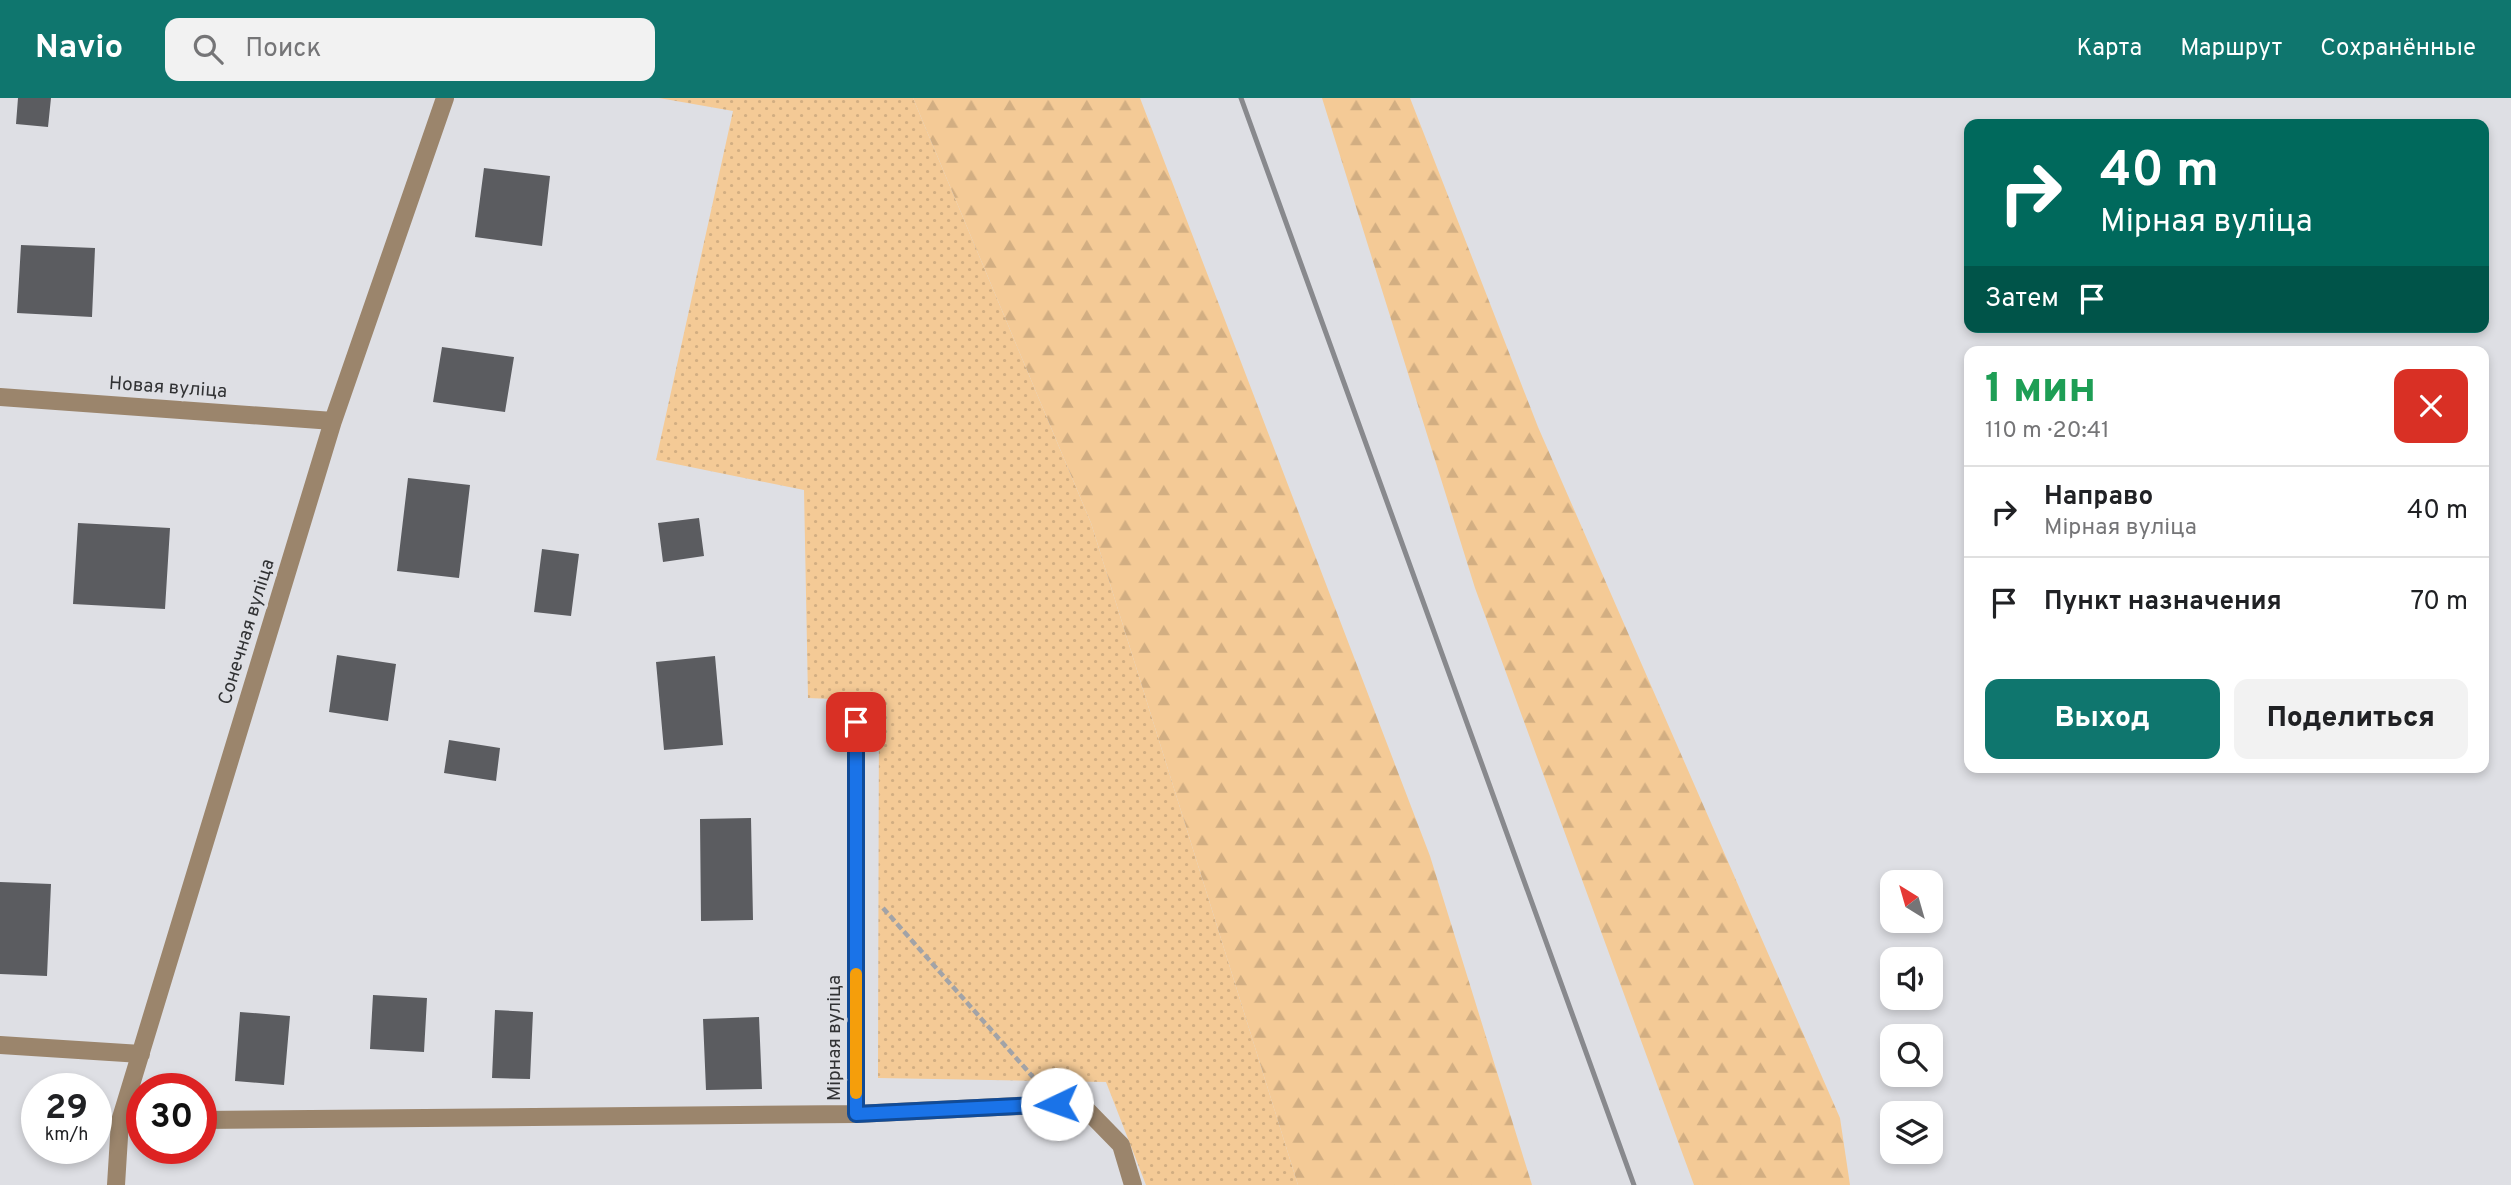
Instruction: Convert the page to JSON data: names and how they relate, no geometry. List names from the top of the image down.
{
  "streets": {
    "street": ["Новая вуліца", "Сонечная вуліца", "Мірная вуліца"]
  },
  "crossings": [
    ["Новая вуліца", "Сонечная вуліца"]
  ],
  "north": "top left",
  "page": {
    "header": "Navio",
    "search": "Поиск",
    "nav": ["Карта", "Маршрут", "Сохранённые"],
    "turn": ["40 m", "Мірная вуліца"],
    "then": "Затем",
    "heading": ["1 мин", "110 m · 20:41"],
    "list": [
      {
        "name": "Направо",
        "note": "Мірная вуліца",
        "value": "40 m"
      },
      {
        "name": "Пункт назначения",
        "value": "70 m"
      }
    ],
    "buttons": ["Выход", "Поделиться"],
    "speed": "29 km/h",
    "limit": "30"
  }
}
